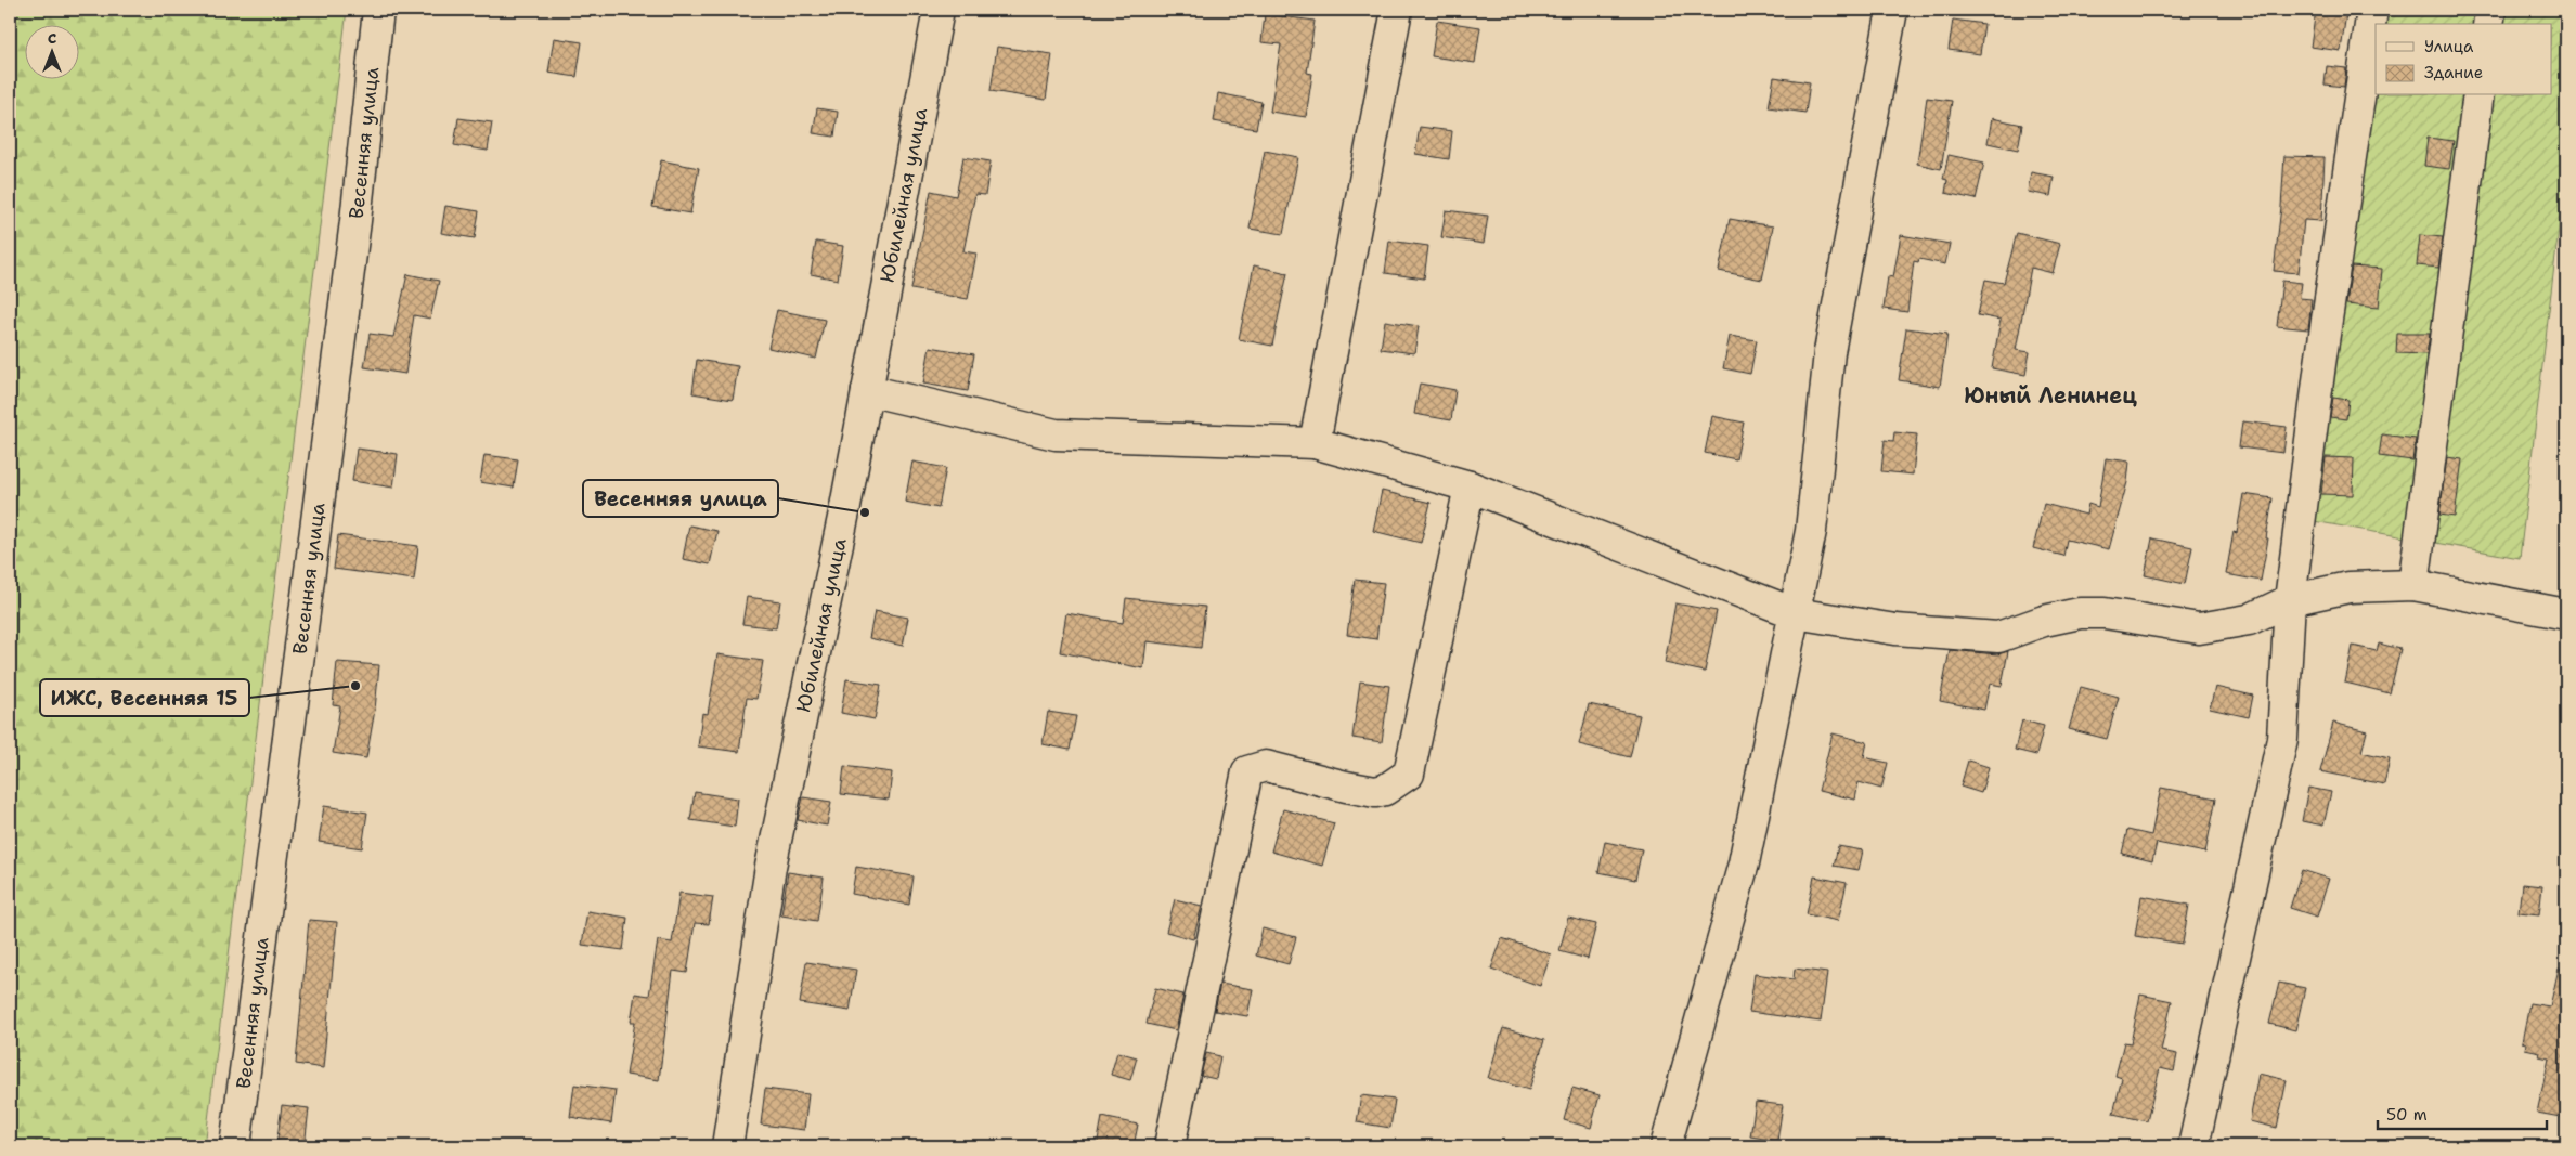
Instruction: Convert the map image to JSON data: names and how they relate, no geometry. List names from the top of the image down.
{
  "streets": {
    "street": ["Весенняя улица", "Юбилейная улица"]
  },
  "districts": ["Юный Ленинец"],
  "places": ["Весенняя улица", "ИЖС, Весенняя 15"],
  "legend": ["Улица", "Здание"],
  "scale_bar": "50 m",
  "north": "top"
}
